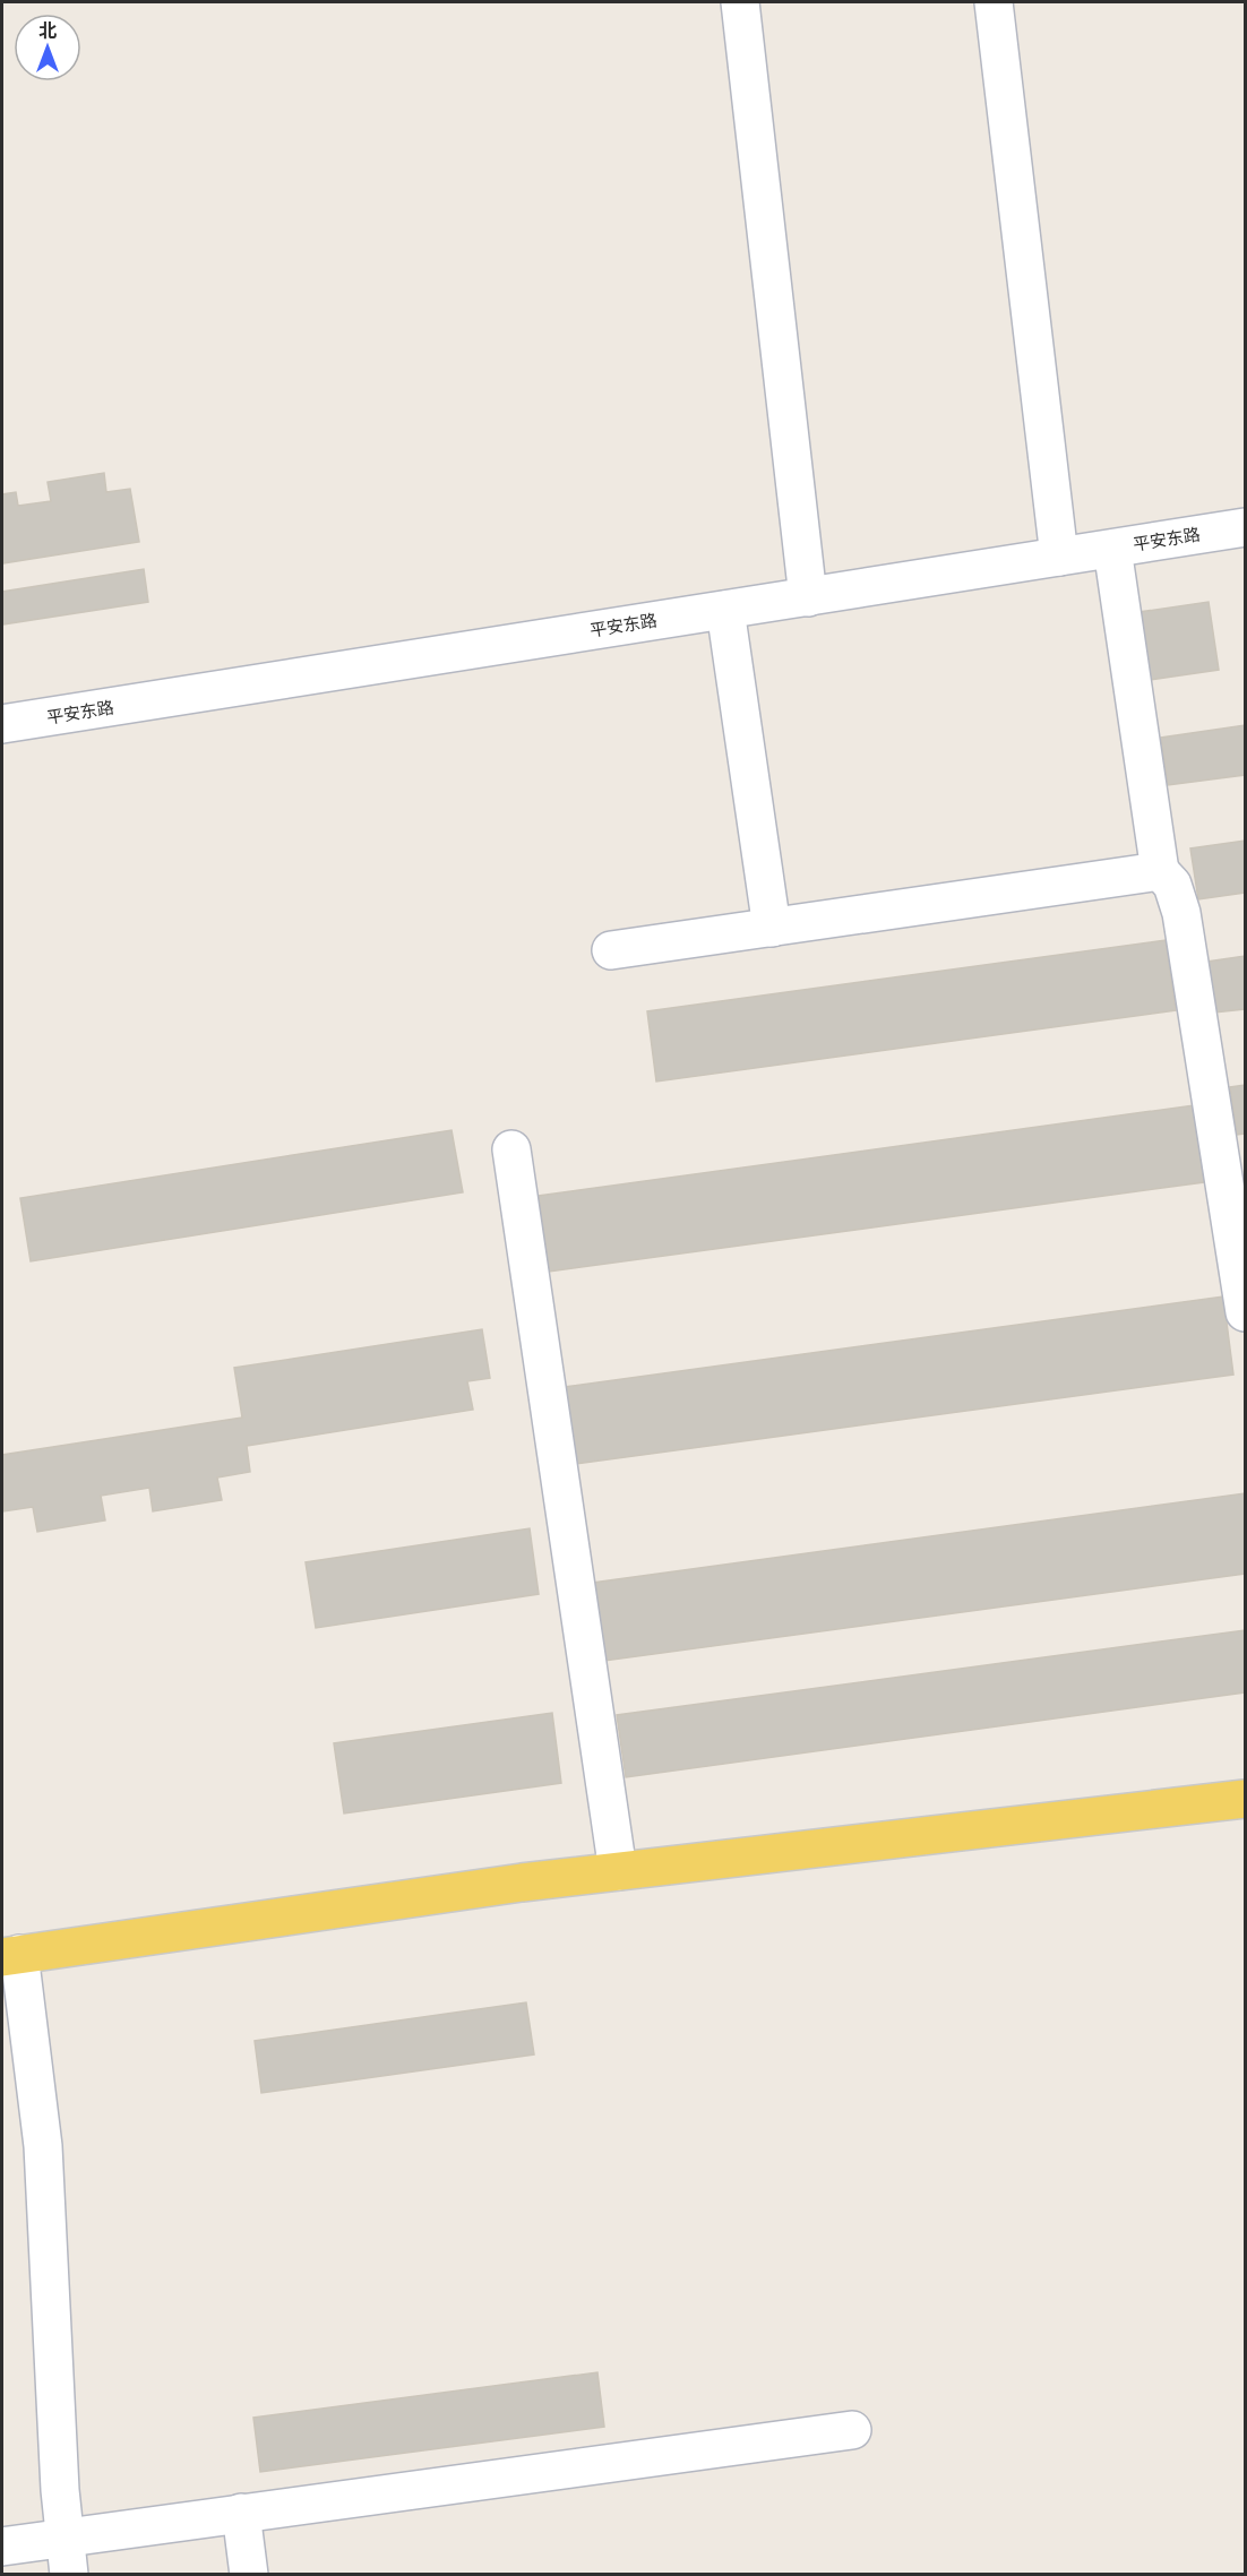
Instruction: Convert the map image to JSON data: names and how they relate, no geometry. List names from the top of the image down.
{
  "streets": {
    "street": ["平安东路"]
  },
  "north": "top"
}
